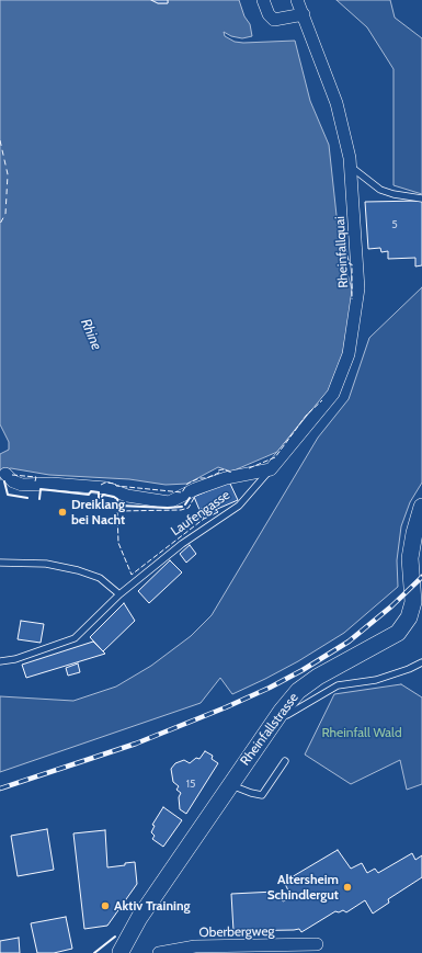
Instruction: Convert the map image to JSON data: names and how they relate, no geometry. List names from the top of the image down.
{
  "streets": {
    "street": [
      "Rheinfallquai",
      "Laufengasse",
      "Rheinfallstrasse",
      "Oberbergweg"
    ]
  },
  "crossings": [
    ["Rheinfallquai", "Laufengasse"]
  ],
  "water": ["Rhine"],
  "parks": ["Rheinfall Wald"],
  "places": ["Dreiklang bei Nacht", "Altersheim Schindlergut", "Aktiv Training"],
  "house_numbers": ["5", "15"]
}
